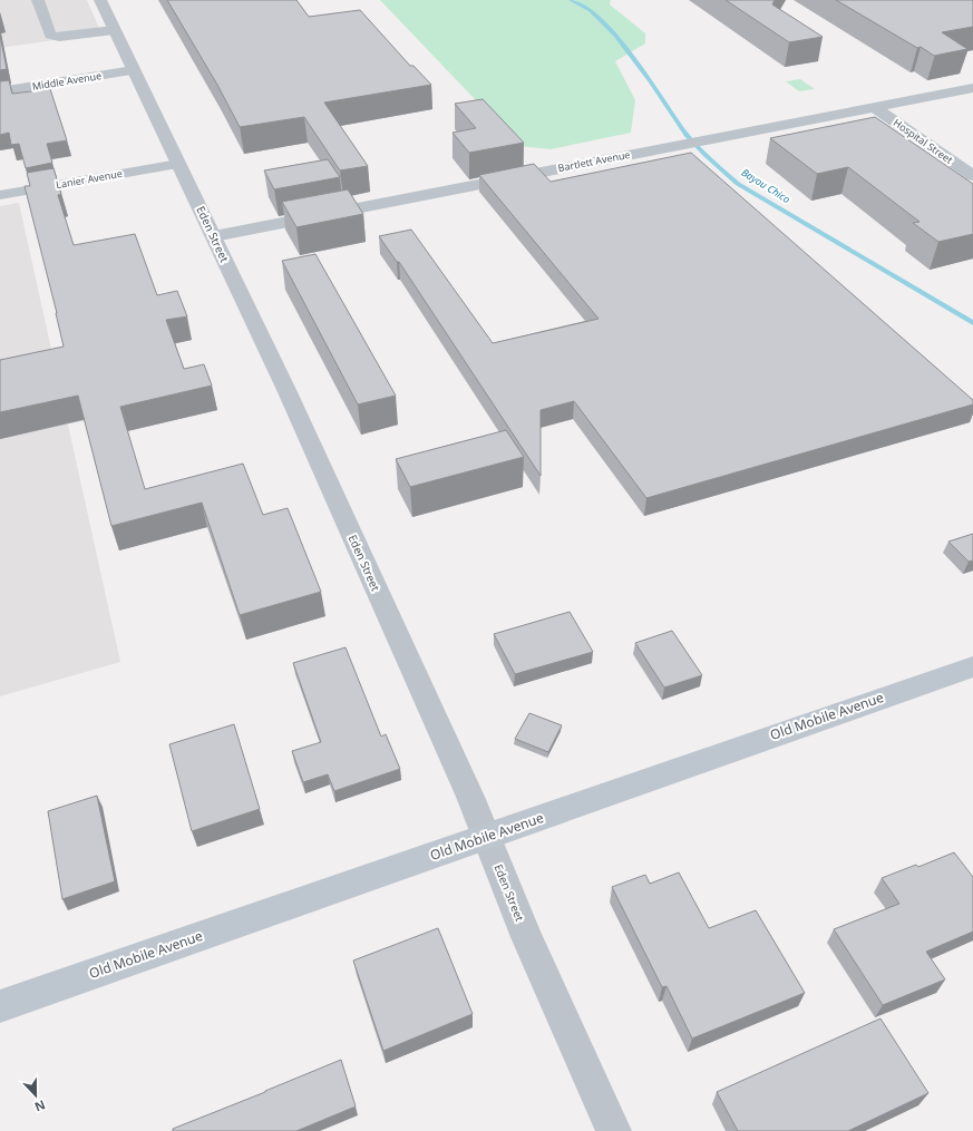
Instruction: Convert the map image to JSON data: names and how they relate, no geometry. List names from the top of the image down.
{
  "streets": {
    "main road": ["Old Mobile Avenue"],
    "street": [
      "Middle Avenue",
      "Hospital Street",
      "Bartlett Avenue",
      "Lanier Avenue",
      "Eden Street"
    ]
  },
  "crossings": [
    ["Middle Avenue", "Eden Street"],
    ["Hospital Street", "Bartlett Avenue"],
    ["Bartlett Avenue", "Eden Street"],
    ["Lanier Avenue", "Eden Street"],
    ["Eden Street", "Old Mobile Avenue"]
  ],
  "water": ["Bayou Chico"],
  "north": "bottom"
}
